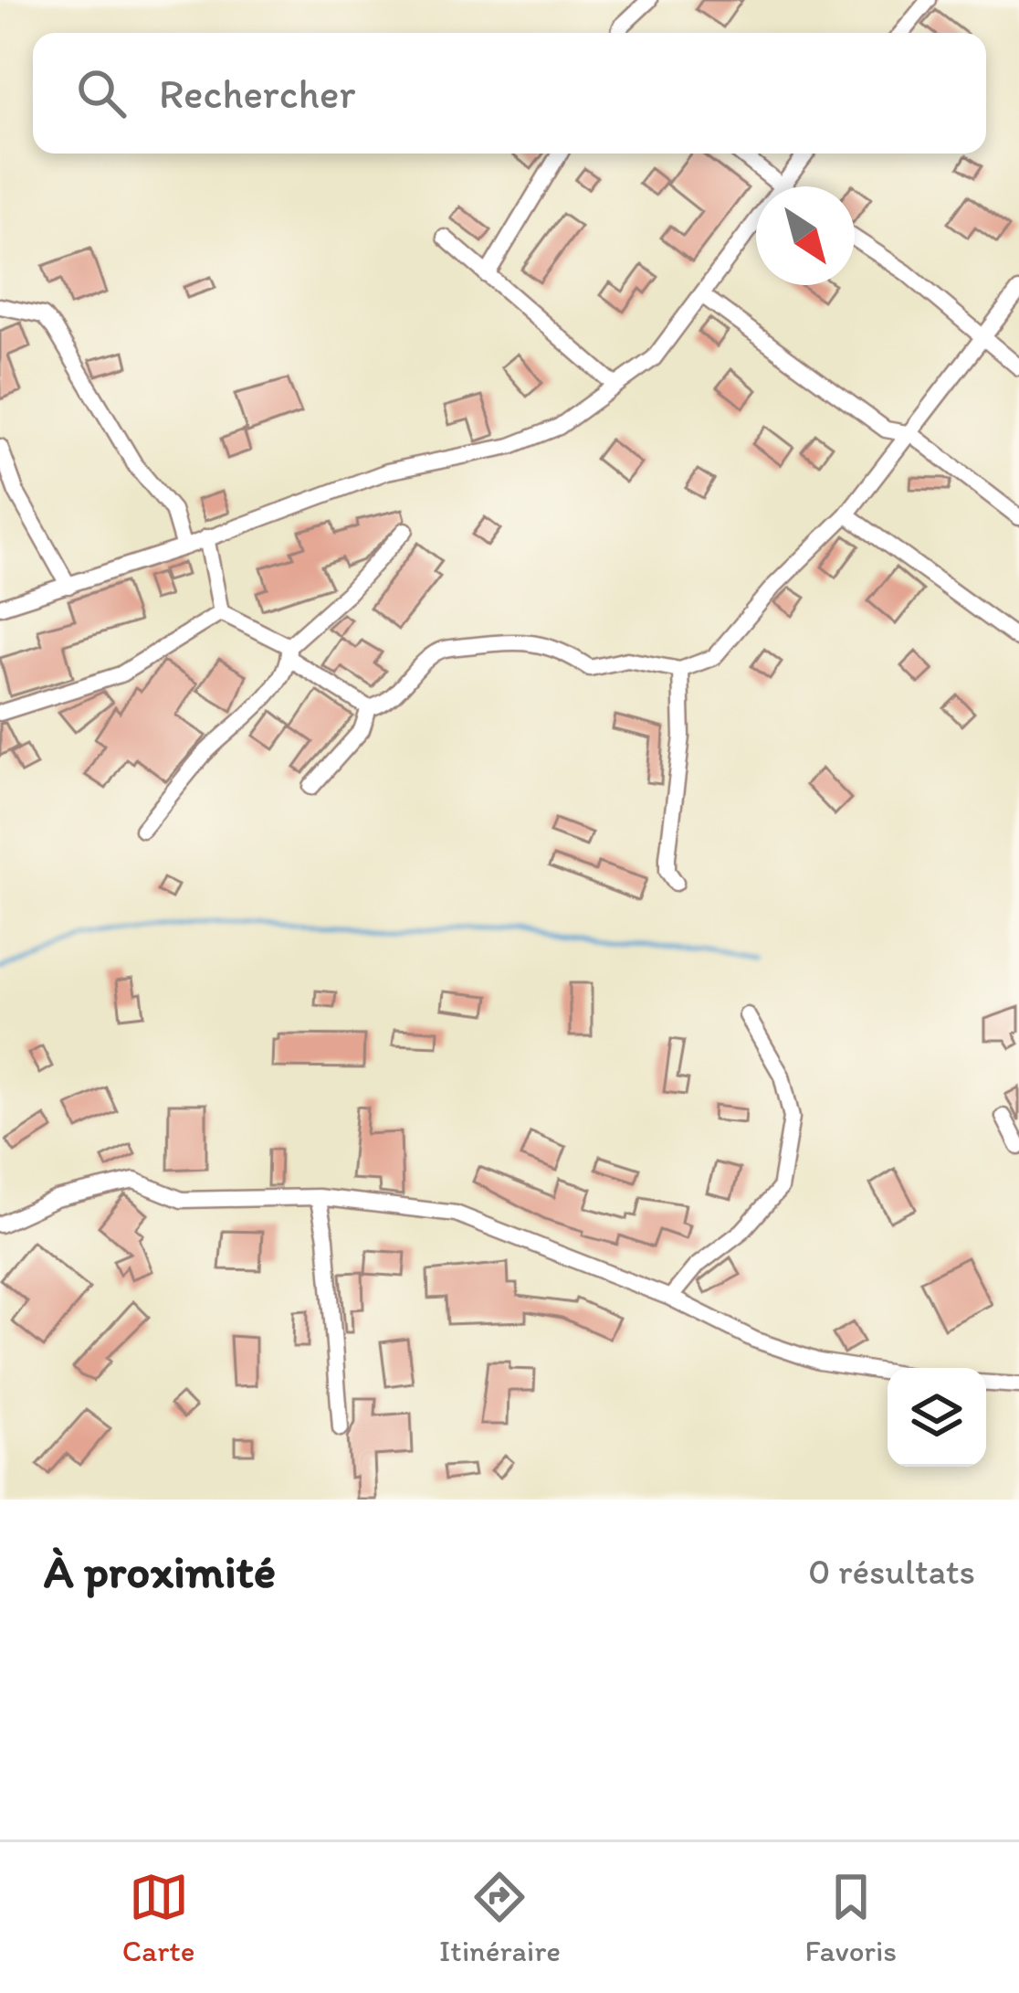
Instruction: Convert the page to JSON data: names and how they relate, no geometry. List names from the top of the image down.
{
  "north": "bottom right",
  "page": {
    "search": "Rechercher",
    "heading": ["À proximité", "0 résultats"],
    "nav": ["Carte", "Itinéraire", "Favoris"]
  }
}
